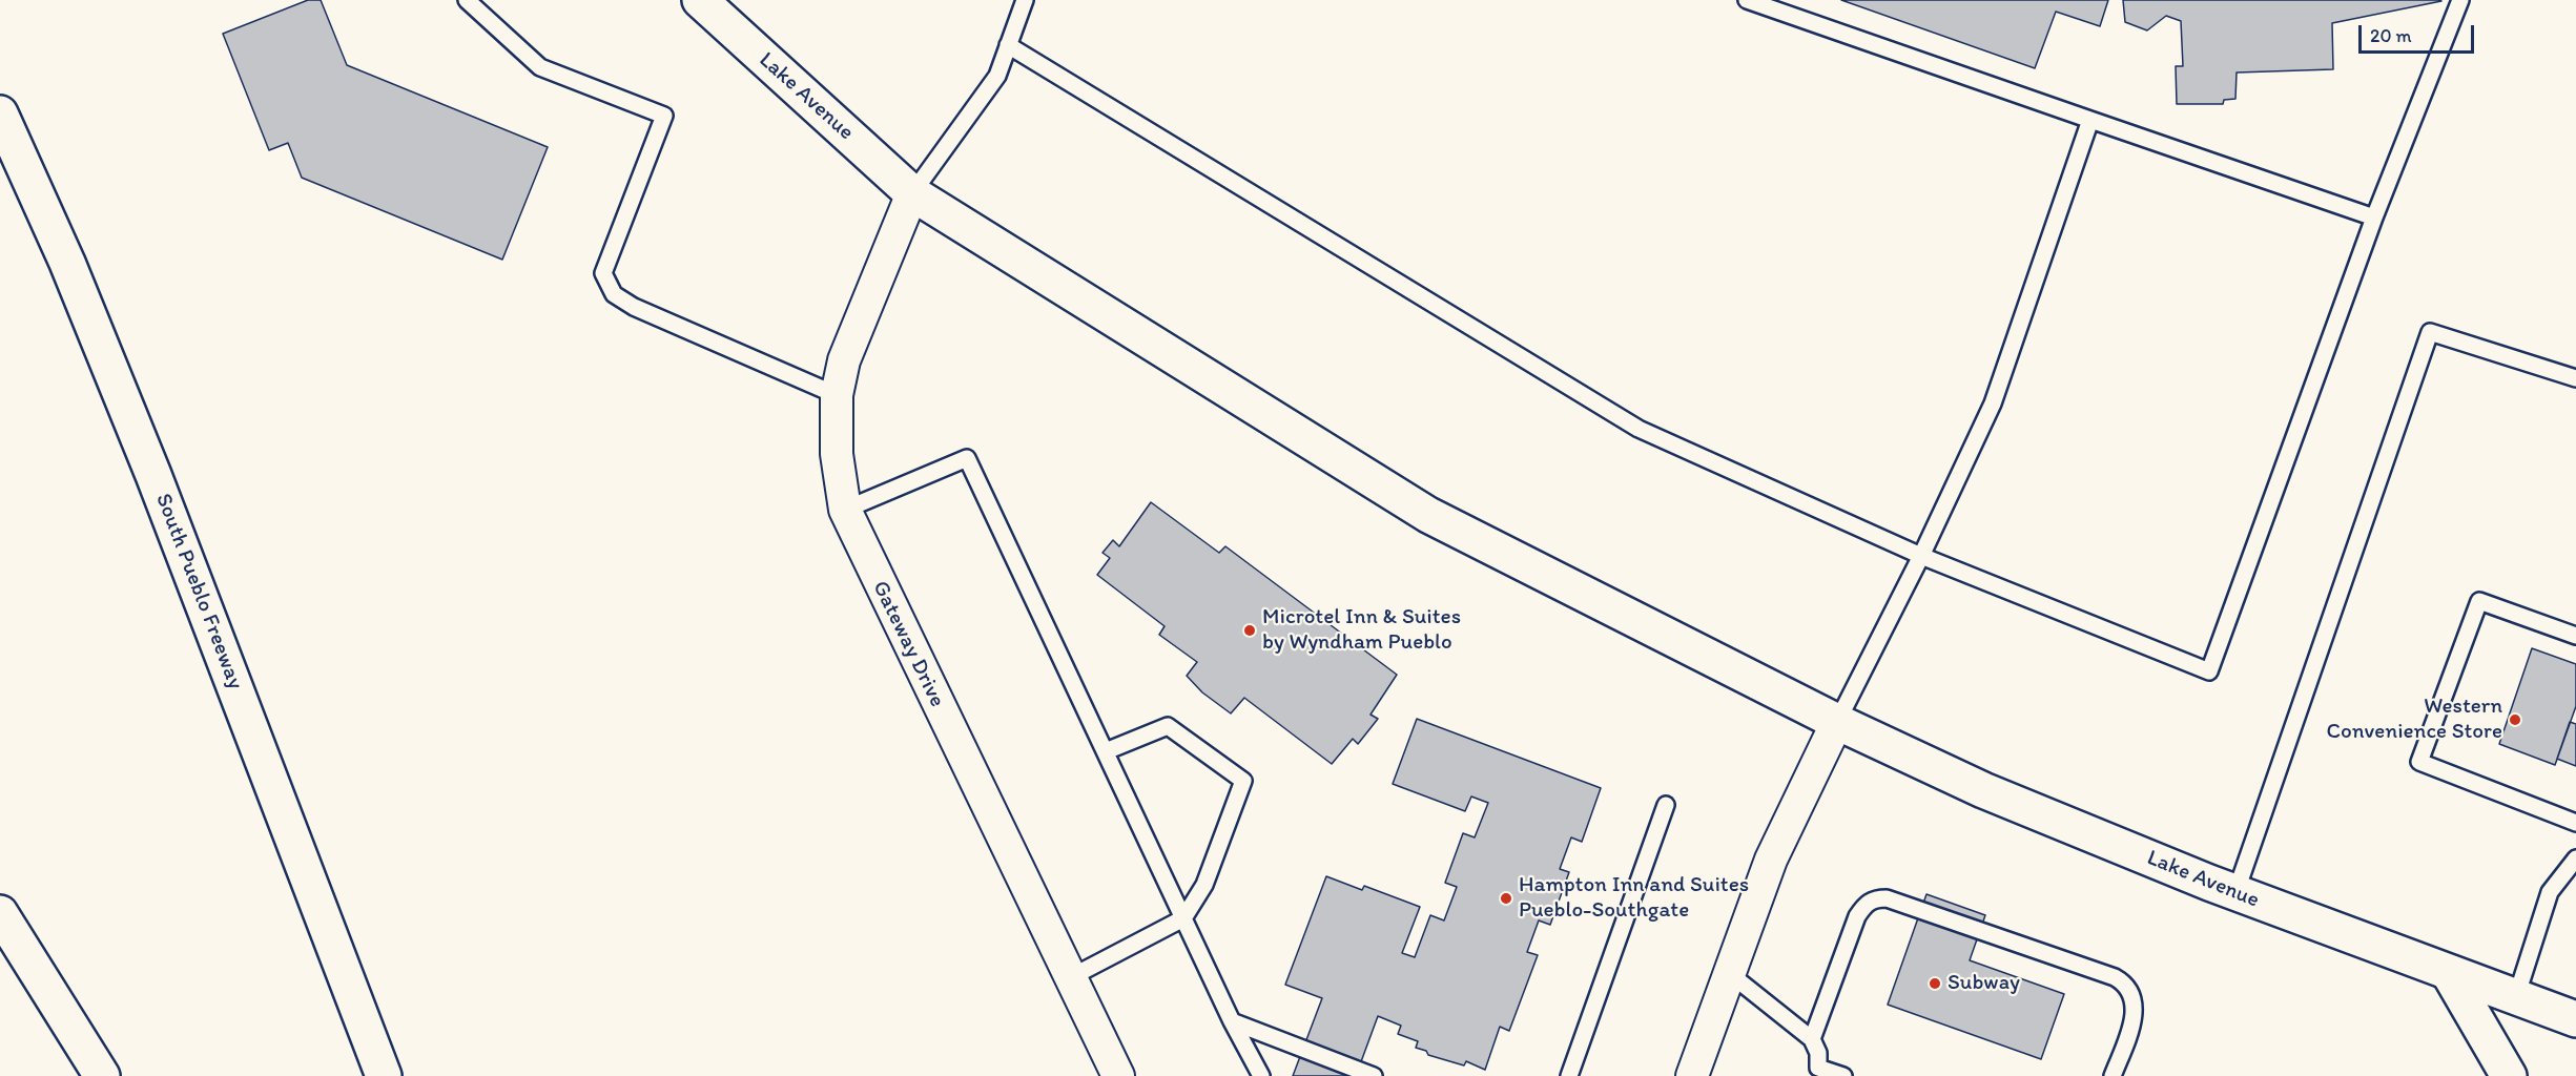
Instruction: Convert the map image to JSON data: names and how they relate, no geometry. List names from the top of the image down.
{
  "streets": {
    "main road": ["Lake Avenue", "South Pueblo Freeway"],
    "street": ["Gateway Drive"]
  },
  "crossings": [
    ["Lake Avenue", "Gateway Drive"]
  ],
  "places": [
    "Microtel Inn & Suites by Wyndham Pueblo",
    "Western Convenience Store",
    "Hampton Inn and Suites Pueblo-Southgate",
    "Subway"
  ],
  "scale_bar": "20 m"
}
